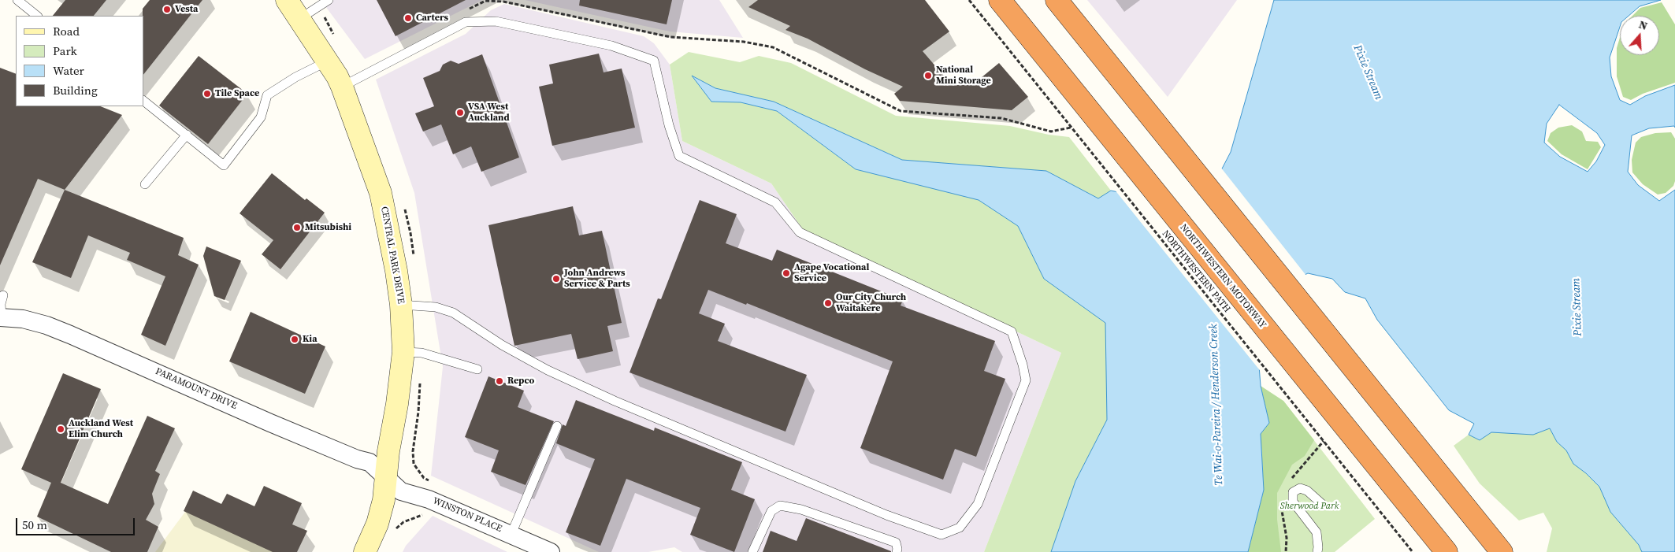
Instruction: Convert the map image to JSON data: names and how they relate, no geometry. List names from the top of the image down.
{
  "streets": {
    "highway": ["NORTHWESTERN MOTORWAY"],
    "main road": ["CENTRAL PARK DRIVE"],
    "street": ["PARAMOUNT DRIVE", "WINSTON PLACE"],
    "path": ["NORTHWESTERN PATH"]
  },
  "crossings": [
    ["CENTRAL PARK DRIVE", "PARAMOUNT DRIVE"],
    ["CENTRAL PARK DRIVE", "WINSTON PLACE"],
    ["PARAMOUNT DRIVE", "WINSTON PLACE"]
  ],
  "water": ["Pixie Stream", "Te Wai-o-Pareira / Henderson Creek"],
  "parks": ["Sherwood Park"],
  "places": [
    "Vesta",
    "Carters",
    "National Mini Storage",
    "Tile Space",
    "VSA West Auckland",
    "Mitsubishi",
    "Agape Vocational Service",
    "John Andrews Service & Parts",
    "Our City Church Waitakere",
    "Kia",
    "Repco",
    "Auckland West Elim Church"
  ],
  "legend": [
    "Road",
    "Park",
    "Water",
    "Building"
  ],
  "scale_bar": "50 m",
  "north": "top"
}
